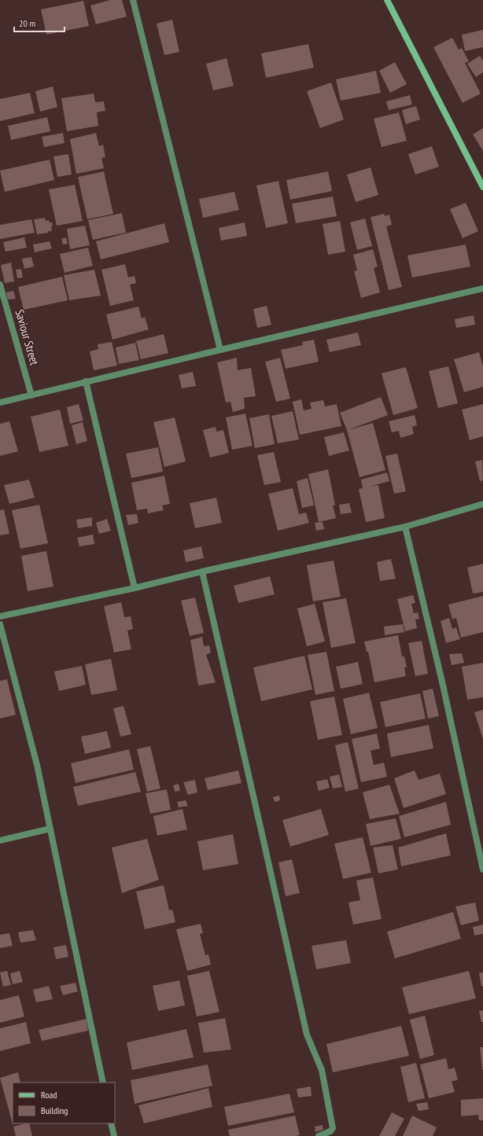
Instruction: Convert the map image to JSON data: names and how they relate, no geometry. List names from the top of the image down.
{
  "streets": {
    "street": ["Saviour Street"]
  },
  "legend": ["Road", "Building"],
  "scale_bar": "20 m"
}
